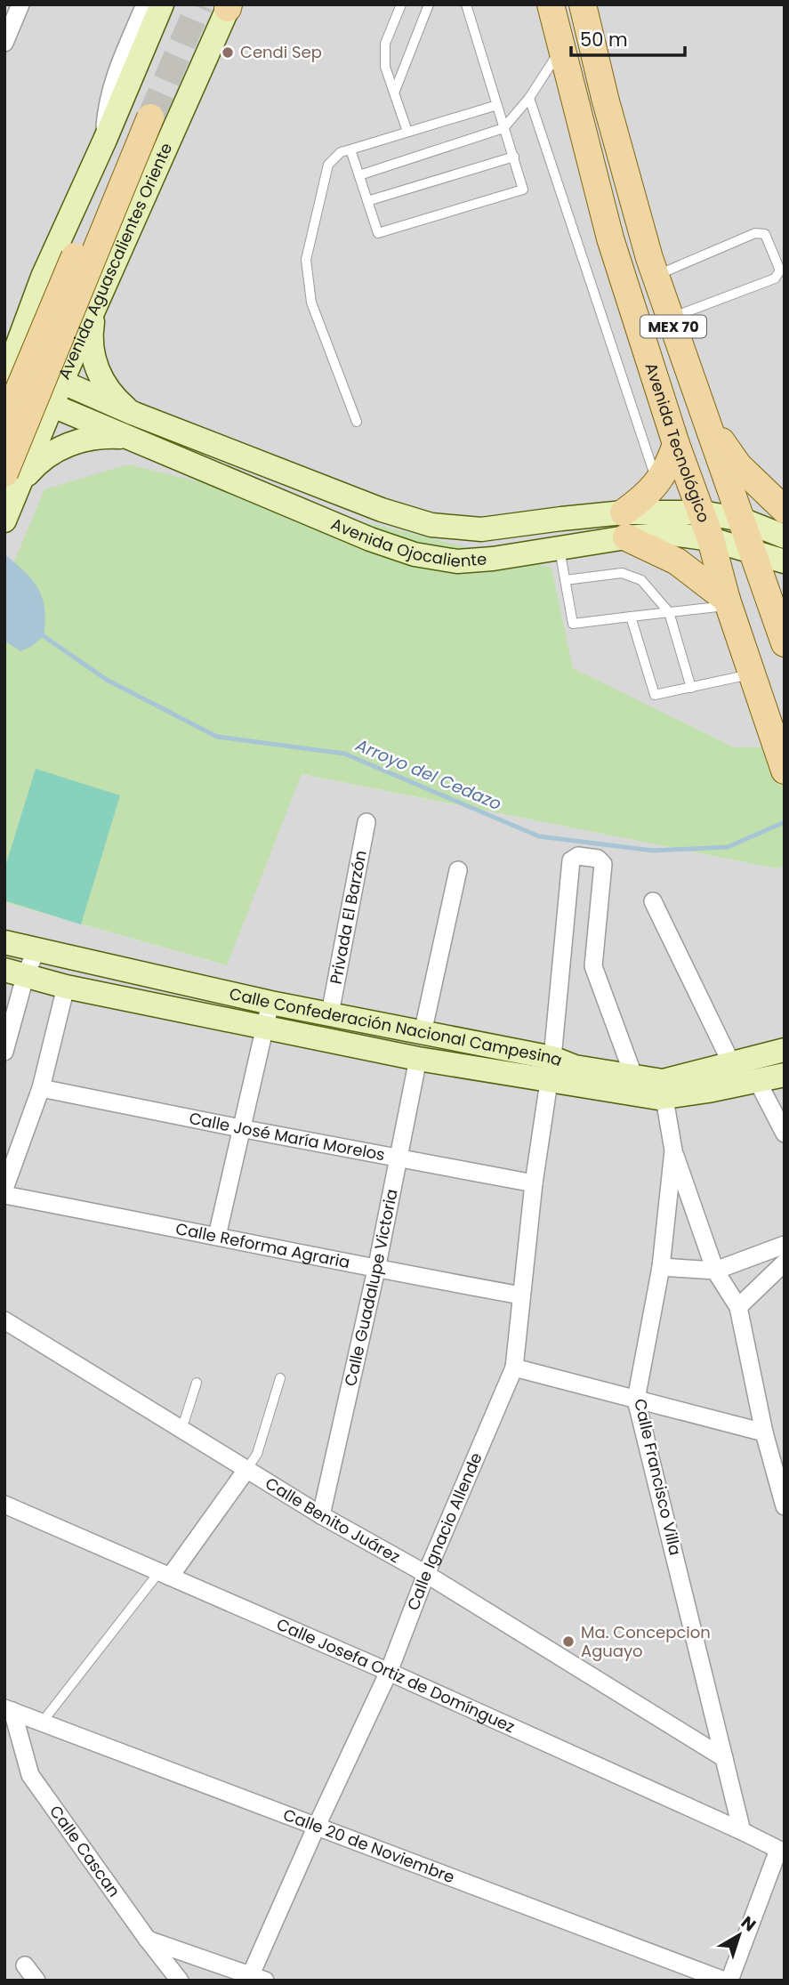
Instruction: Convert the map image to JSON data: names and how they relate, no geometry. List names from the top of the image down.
{
  "streets": {
    "main road": ["Avenida Aguascalientes Oriente", "MEX 70", "Avenida Tecnológico"],
    "street": [
      "Avenida Ojocaliente",
      "Privada El Barzón",
      "Calle Confederación Nacional Campesina",
      "Calle José María Morelos",
      "Calle Reforma Agraria",
      "Calle Guadalupe Victoria",
      "Calle Francisco Villa",
      "Calle Benito Juárez",
      "Calle Ignacio Allende",
      "Calle Josefa Ortiz de Domínguez",
      "Calle 20 de Noviembre",
      "Calle Cascan"
    ]
  },
  "crossings": [
    ["Avenida Aguascalientes Oriente", "Avenida Ojocaliente"],
    ["MEX 70", "Avenida Ojocaliente"],
    ["Avenida Tecnológico", "Avenida Ojocaliente"],
    ["Privada El Barzón", "Calle Confederación Nacional Campesina"],
    ["Calle Confederación Nacional Campesina", "Calle Guadalupe Victoria"],
    ["Calle Confederación Nacional Campesina", "Calle Francisco Villa"],
    ["Calle Confederación Nacional Campesina", "Calle Ignacio Allende"],
    ["Calle José María Morelos", "Calle Guadalupe Victoria"],
    ["Calle José María Morelos", "Calle Ignacio Allende"],
    ["Calle Reforma Agraria", "Calle Guadalupe Victoria"],
    ["Calle Reforma Agraria", "Calle Ignacio Allende"],
    ["Calle Guadalupe Victoria", "Calle Benito Juárez"],
    ["Calle Francisco Villa", "Calle Benito Juárez"],
    ["Calle Francisco Villa", "Calle Josefa Ortiz de Domínguez"],
    ["Calle Benito Juárez", "Calle Ignacio Allende"],
    ["Calle Ignacio Allende", "Calle Josefa Ortiz de Domínguez"],
    ["Calle Ignacio Allende", "Calle 20 de Noviembre"],
    ["Calle 20 de Noviembre", "Calle Cascan"]
  ],
  "water": ["Arroyo del Cedazo"],
  "places": ["Cendi Sep", "Ma. Concepcion Aguayo"],
  "scale_bar": "50 m",
  "north": "top right"
}
